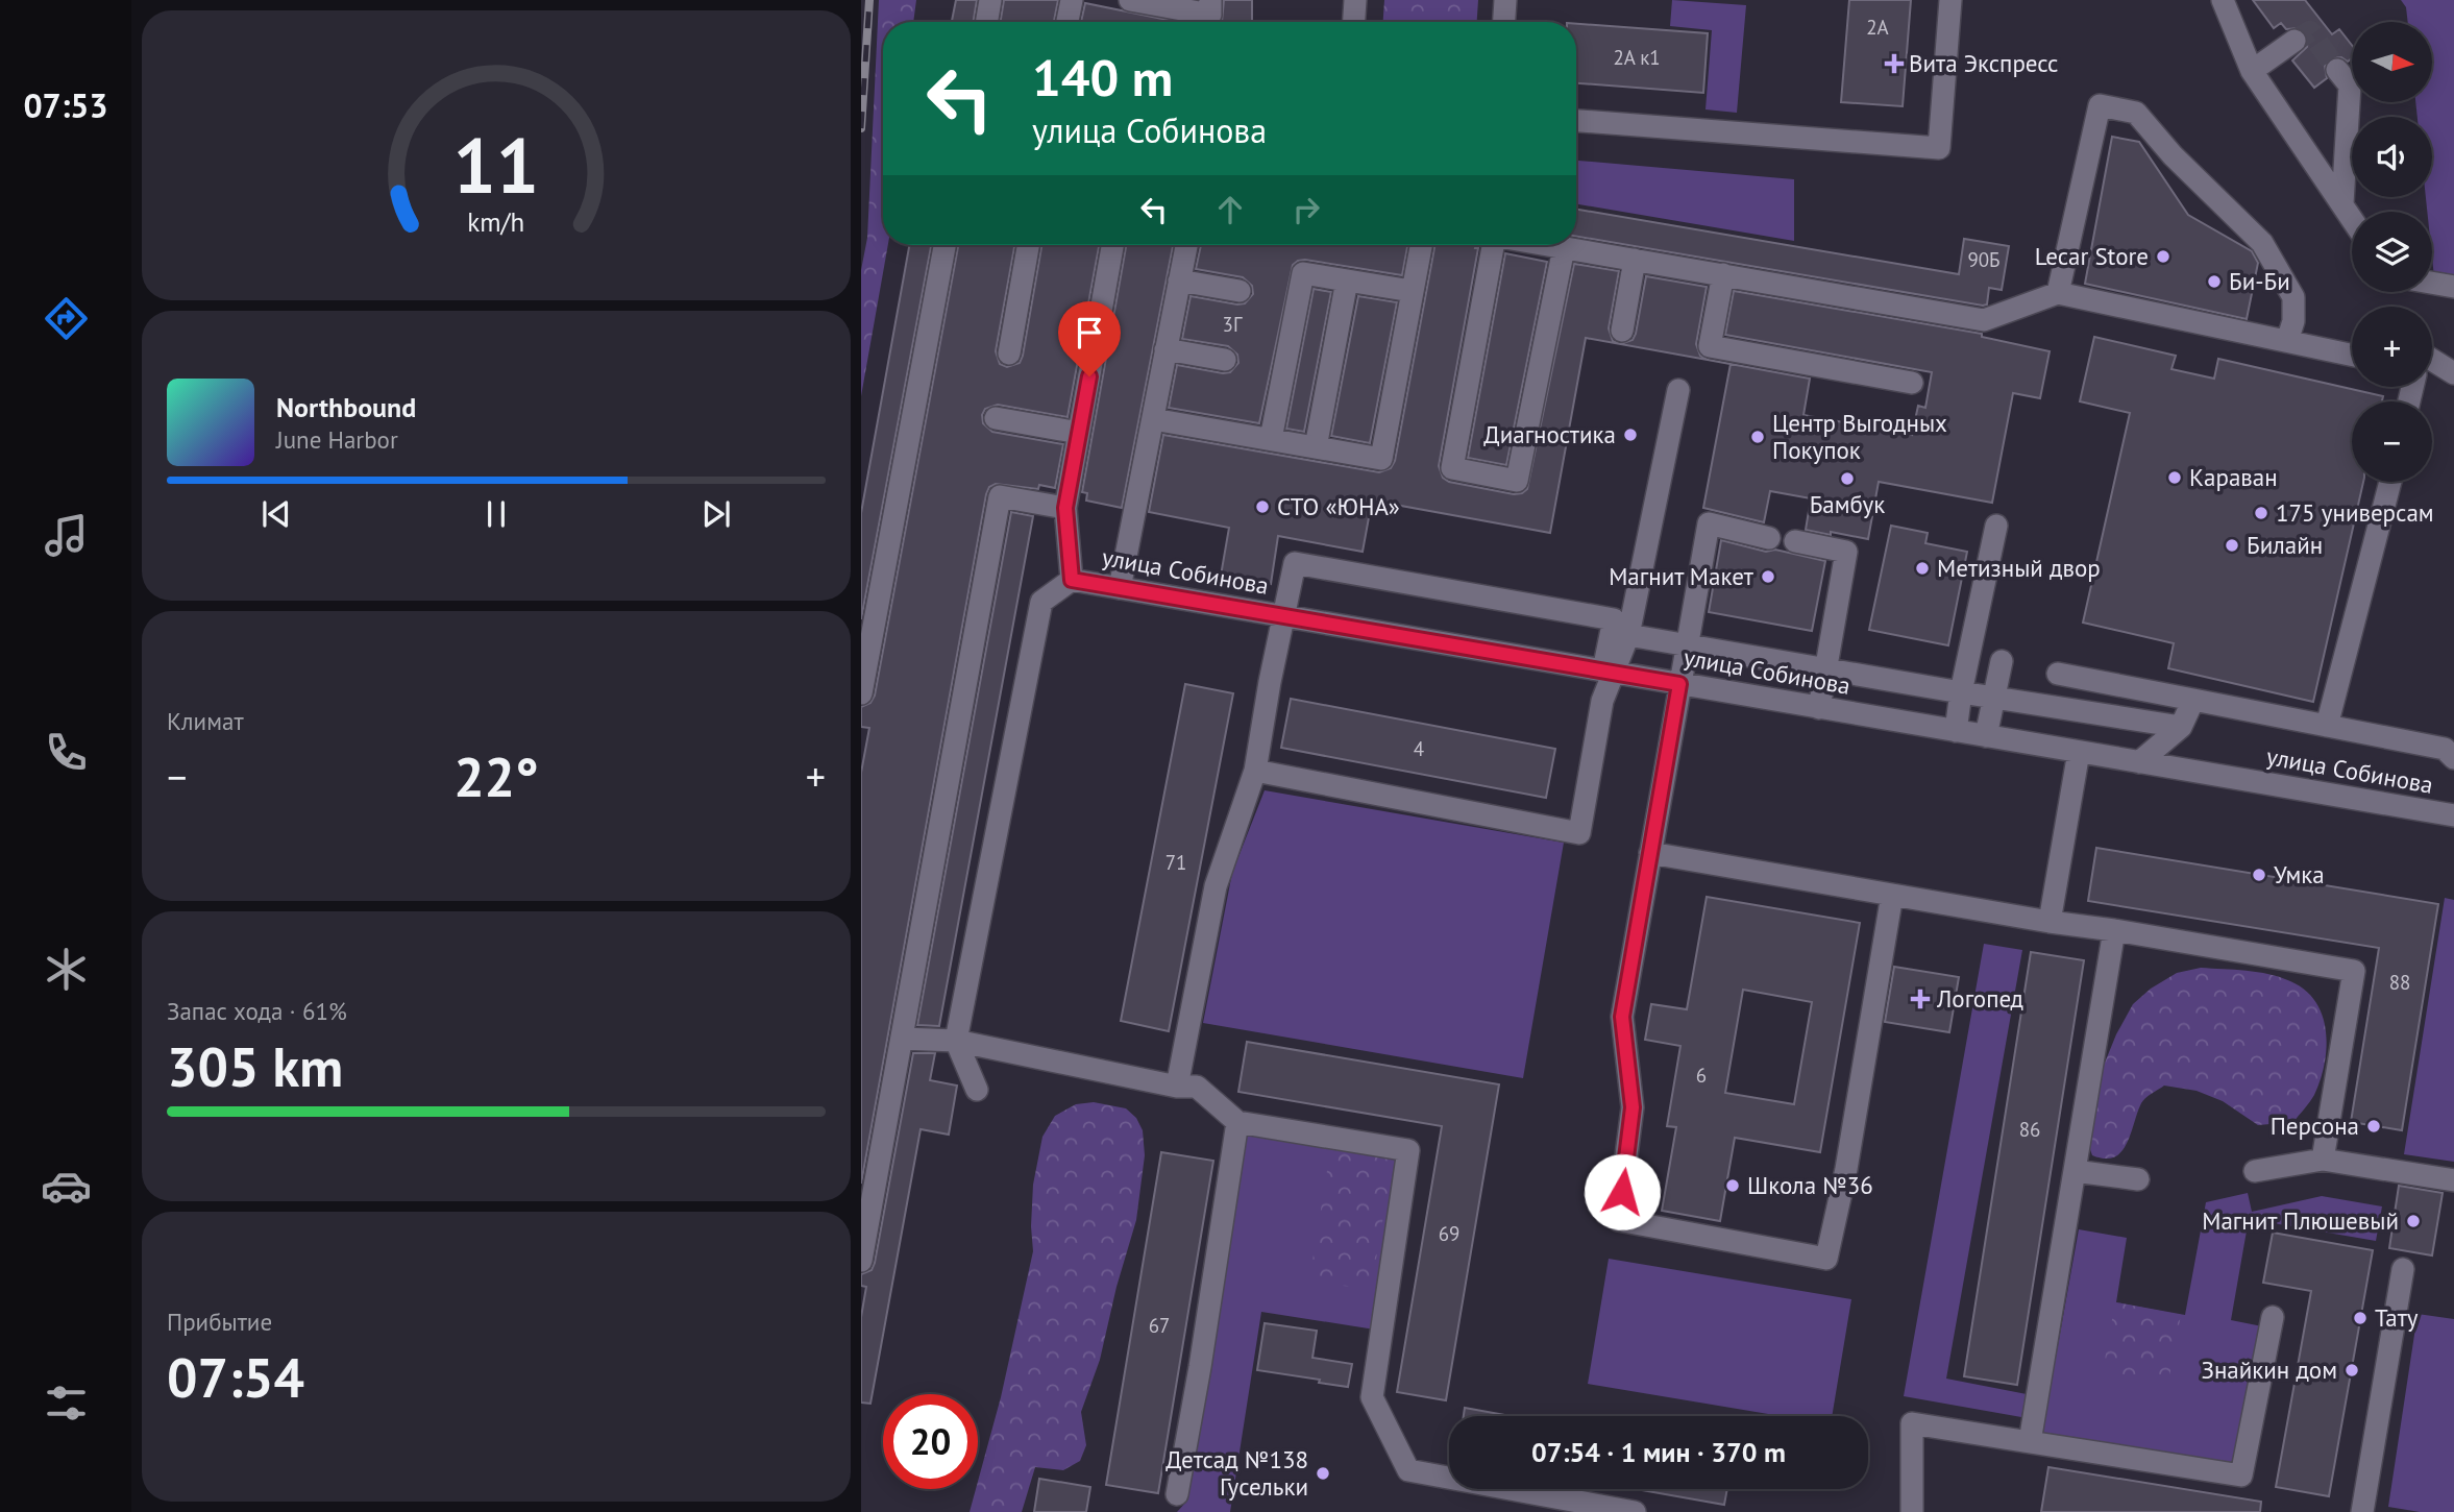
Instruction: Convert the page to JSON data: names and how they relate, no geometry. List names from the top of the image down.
{
  "streets": {
    "street": ["улица Собинова"]
  },
  "places": {
    "health": ["Вита Экспресс", "Логопед"],
    "other": [
      "Lecar Store",
      "Би-Би",
      "Диагностика",
      "Центр Выгодных Покупок",
      "Караван",
      "Бамбук",
      "СТО «ЮНА»",
      "175 универсам",
      "Билайн",
      "Метизный двор",
      "Магнит Макет",
      "Умка",
      "Персона",
      "Школа №36",
      "Магнит Плюшевый",
      "Тату",
      "Знайкин дом",
      "Детсад №138 Гусельки"
    ]
  },
  "house_numbers": [
    "2А",
    "2А к1",
    "90Б",
    "3Г",
    "4",
    "71",
    "88",
    "6",
    "86",
    "69",
    "67"
  ],
  "north": "right",
  "page": {
    "tabs": "07:53",
    "map_buttons": ["+", "−"],
    "turn": ["140 m", "улица Собинова"],
    "song": ["Northbound", "June Harbor"],
    "tile": [
      "Климат",
      ["Запас хода · 61%", "305 km"],
      ["Прибытие", "07:54"]
    ],
    "heat": ["−", "22°", "+"],
    "limit": "20",
    "trip": "07:54 · 1 мин · 370 m",
    "gauge": ["11", "km/h"]
  }
}
